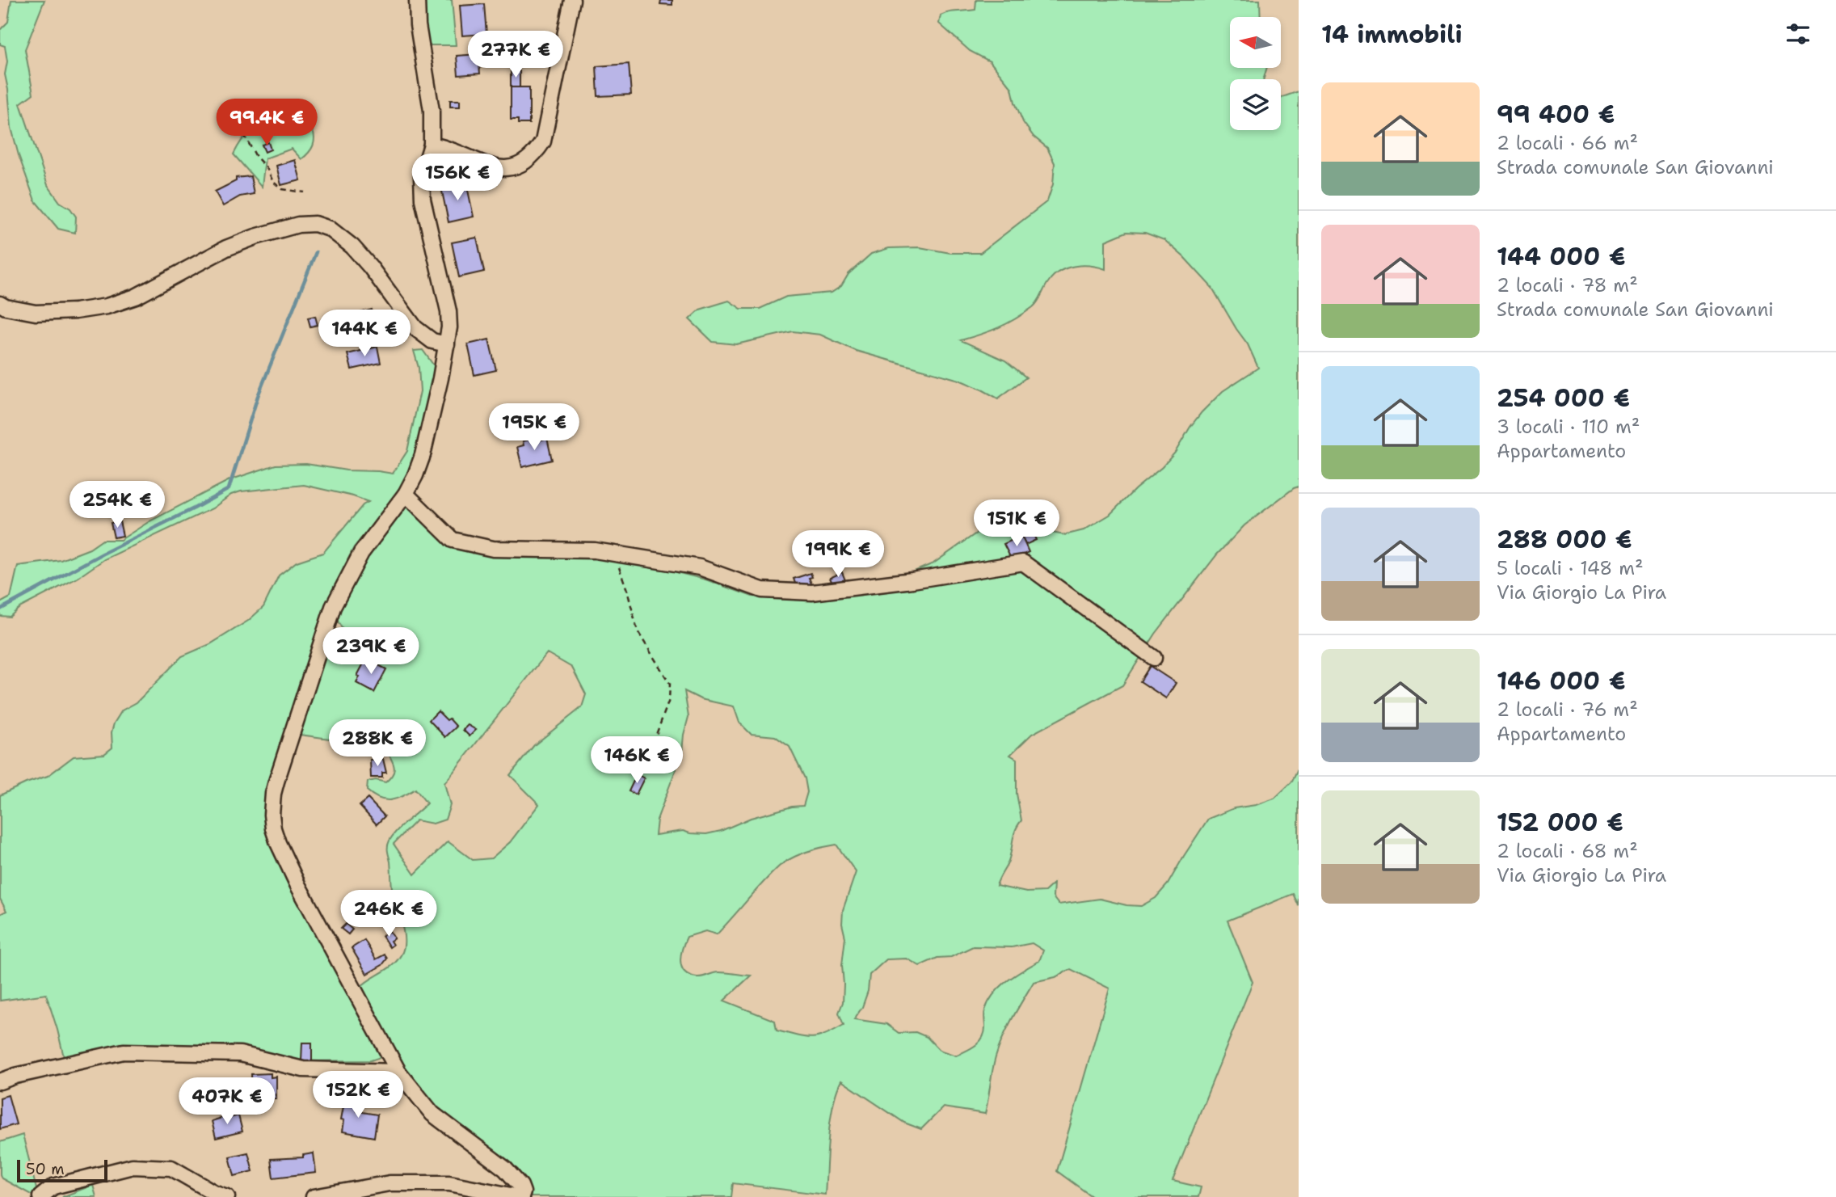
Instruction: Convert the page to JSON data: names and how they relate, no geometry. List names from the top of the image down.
{
  "scale_bar": "50 m",
  "north": "left",
  "page": {
    "heading": "14 immobili",
    "price": [
      "277K €",
      "99.4K €",
      "156K €",
      "144K €",
      "195K €",
      "254K €",
      "151K €",
      "199K €",
      "239K €",
      "288K €",
      "146K €",
      "246K €",
      "152K €",
      "407K €"
    ],
    "list": [
      {
        "name": "99 400 €",
        "note": "2 locali · 66 m² · Strada comunale San Giovanni"
      },
      {
        "name": "144 000 €",
        "note": "2 locali · 78 m² · Strada comunale San Giovanni"
      },
      {
        "name": "254 000 €",
        "note": "3 locali · 110 m² · Appartamento"
      },
      {
        "name": "288 000 €",
        "note": "5 locali · 148 m² · Via Giorgio La Pira"
      },
      {
        "name": "146 000 €",
        "note": "2 locali · 76 m² · Appartamento"
      },
      {
        "name": "152 000 €",
        "note": "2 locali · 68 m² · Via Giorgio La Pira"
      }
    ],
    "scale": "50 m"
  }
}
